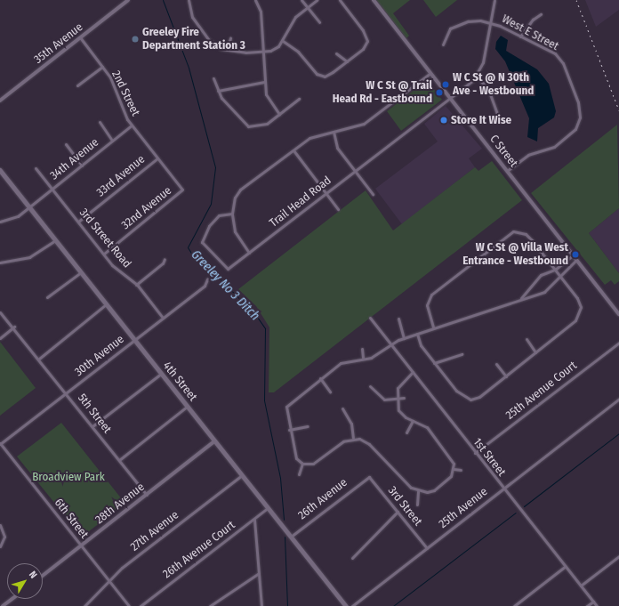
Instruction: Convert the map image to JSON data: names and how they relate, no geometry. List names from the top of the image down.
{
  "streets": {
    "main road": ["4th Street"],
    "street": [
      "West E Street",
      "35th Avenue",
      "2nd Street",
      "C Street",
      "34th Avenue",
      "33rd Avenue",
      "Trail Head Road",
      "32nd Avenue",
      "3rd Street Road",
      "30th Avenue",
      "25th Avenue Court",
      "5th Street",
      "1st Street",
      "26th Avenue",
      "28th Avenue",
      "3rd Street",
      "25th Avenue",
      "6th Street",
      "27th Avenue",
      "26th Avenue Court"
    ]
  },
  "crossings": [
    ["West E Street", "C Street"],
    ["35th Avenue", "2nd Street"],
    ["2nd Street", "34th Avenue"],
    ["2nd Street", "33rd Avenue"],
    ["2nd Street", "32nd Avenue"],
    ["C Street", "Trail Head Road"],
    ["34th Avenue", "3rd Street Road"],
    ["34th Avenue", "4th Street"],
    ["33rd Avenue", "3rd Street Road"],
    ["32nd Avenue", "3rd Street Road"],
    ["3rd Street Road", "30th Avenue"],
    ["30th Avenue", "4th Street"],
    ["30th Avenue", "5th Street"],
    ["30th Avenue", "6th Street"],
    ["4th Street", "26th Avenue"],
    ["4th Street", "28th Avenue"],
    ["4th Street", "27th Avenue"],
    ["4th Street", "26th Avenue Court"],
    ["25th Avenue Court", "1st Street"],
    ["5th Street", "28th Avenue"],
    ["1st Street", "25th Avenue"],
    ["26th Avenue", "3rd Street"],
    ["28th Avenue", "6th Street"],
    ["3rd Street", "25th Avenue"],
    ["6th Street", "27th Avenue"]
  ],
  "water": ["Greeley No 3 Ditch"],
  "parks": ["Broadview Park"],
  "places": [
    "Greeley Fire Department Station 3",
    "W C St @ N 30th Ave - Westbound",
    "W C St @ Trail Head Rd - Eastbound",
    "Store It Wise",
    "W C St @ Villa West Entrance - Westbound"
  ],
  "north": "top right"
}
